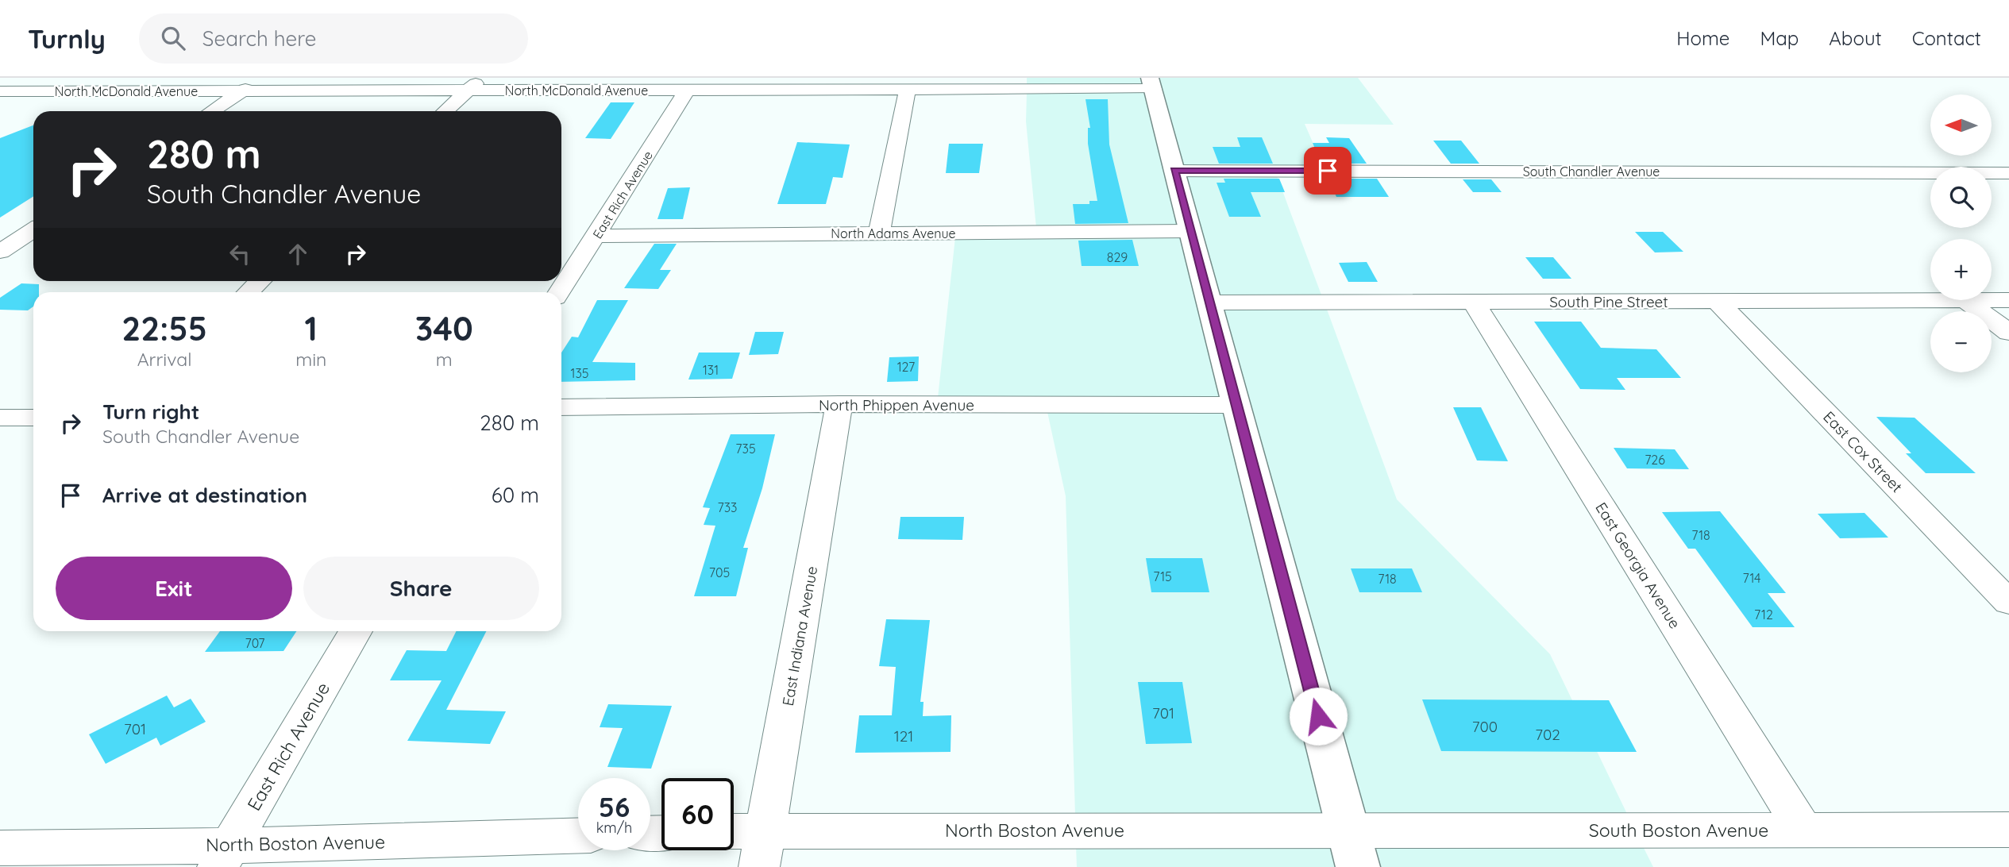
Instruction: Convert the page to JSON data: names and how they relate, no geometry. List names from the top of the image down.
{
  "streets": {
    "street": [
      "North McDonald Avenue",
      "South Chandler Avenue",
      "East Rich Avenue",
      "North Adams Avenue",
      "South Pine Street",
      "North Phippen Avenue",
      "East Cox Street",
      "East Georgia Avenue",
      "East Indiana Avenue",
      "North Boston Avenue",
      "South Boston Avenue"
    ]
  },
  "crossings": [
    ["North McDonald Avenue", "East Rich Avenue"],
    ["East Rich Avenue", "North Adams Avenue"],
    ["East Rich Avenue", "North Boston Avenue"],
    ["South Pine Street", "East Cox Street"],
    ["South Pine Street", "East Georgia Avenue"],
    ["North Phippen Avenue", "East Indiana Avenue"],
    ["East Georgia Avenue", "South Boston Avenue"],
    ["East Indiana Avenue", "North Boston Avenue"],
    ["North Boston Avenue", "South Boston Avenue"]
  ],
  "house_numbers": [
    "829",
    "127",
    "131",
    "135",
    "735",
    "726",
    "733",
    "718",
    "705",
    "715",
    "714",
    "718",
    "712",
    "707",
    "701",
    "700",
    "701",
    "702",
    "121"
  ],
  "north": "left",
  "page": {
    "header": "Turnly",
    "search": "Search here",
    "nav": [
      "Home",
      "Map",
      "About",
      "Contact"
    ],
    "map_buttons": ["+", "−"],
    "turn": ["280 m", "South Chandler Avenue"],
    "eta": [
      "22:55",
      "Arrival",
      "1",
      "min",
      "340",
      "m"
    ],
    "list": [
      {
        "name": "Turn right",
        "note": "South Chandler Avenue",
        "value": "280 m"
      },
      {
        "name": "Arrive at destination",
        "value": "60 m"
      }
    ],
    "buttons": ["Exit", "Share"],
    "speed": "56 km/h",
    "limit": "60"
  }
}
